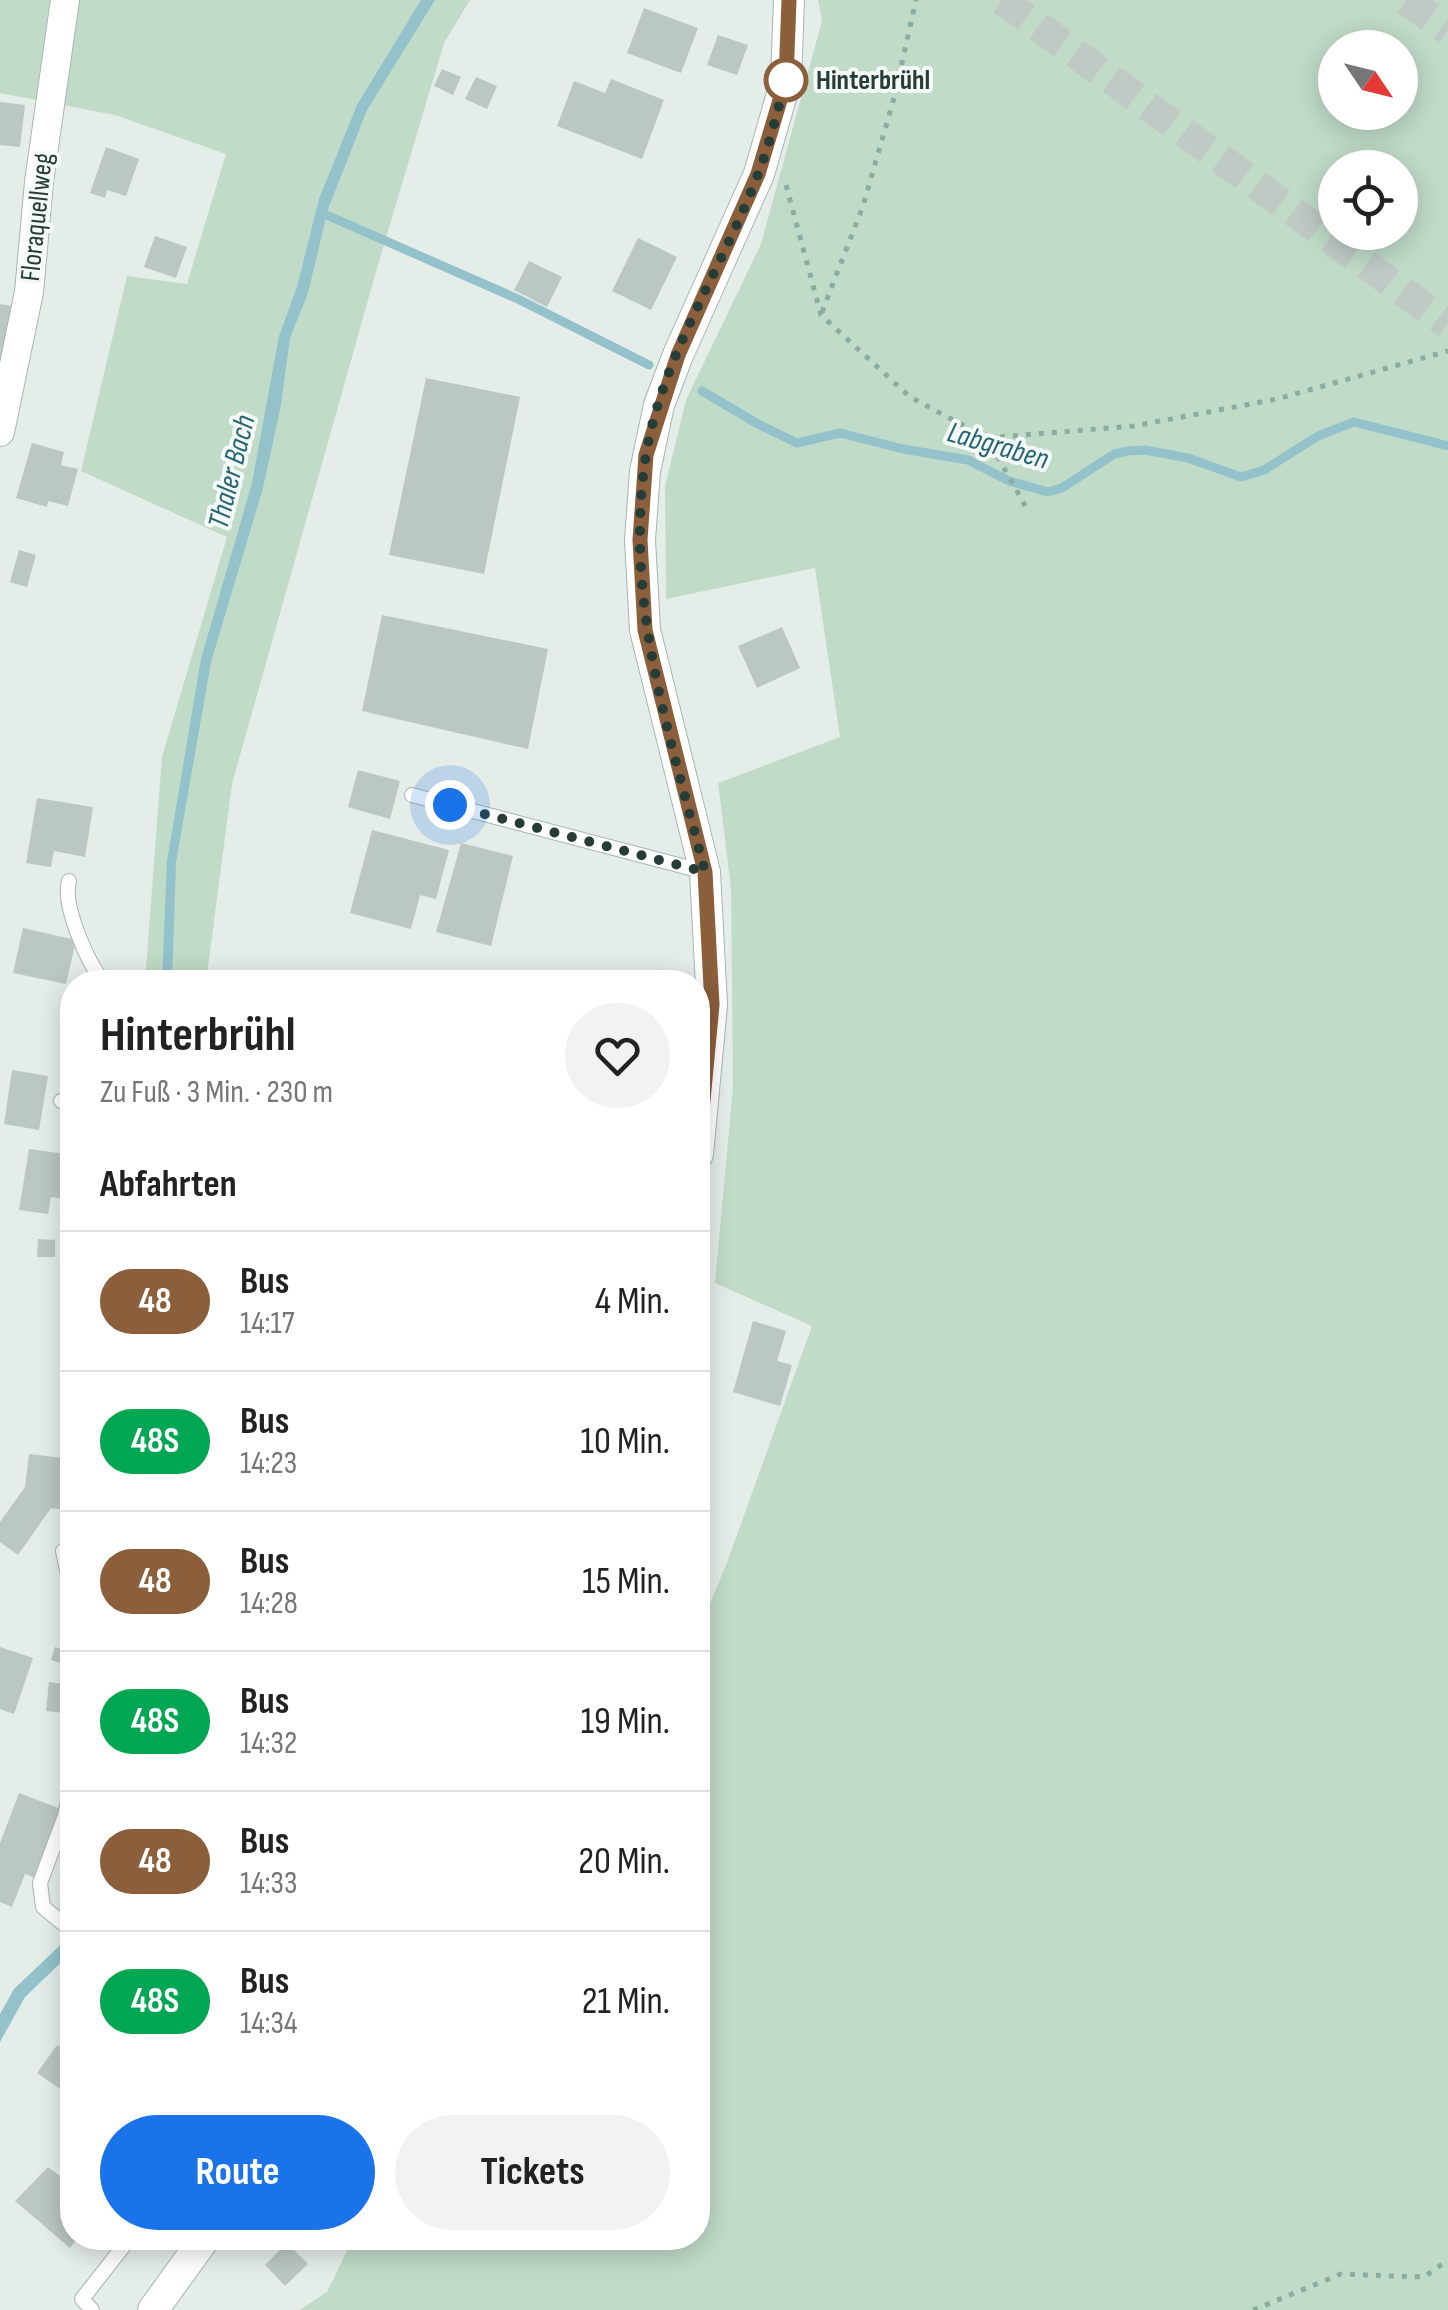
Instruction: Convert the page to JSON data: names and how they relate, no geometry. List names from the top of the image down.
{
  "streets": {
    "street": ["Floraquellweg"]
  },
  "water": ["Labgraben", "Thaler Bach"],
  "places": ["Hinterbrühl"],
  "lines": ["bus line 48"],
  "north": "bottom right",
  "page": {
    "heading": [
      ["Hinterbrühl", "Zu Fuß · 3 Min. · 230 m"],
      "Abfahrten"
    ],
    "list": [
      {
        "mark": "48",
        "name": "Bus",
        "note": "14:17",
        "value": "4 Min."
      },
      {
        "mark": "48S",
        "name": "Bus",
        "note": "14:23",
        "value": "10 Min."
      },
      {
        "mark": "48",
        "name": "Bus",
        "note": "14:28",
        "value": "15 Min."
      },
      {
        "mark": "48S",
        "name": "Bus",
        "note": "14:32",
        "value": "19 Min."
      },
      {
        "mark": "48",
        "name": "Bus",
        "note": "14:33",
        "value": "20 Min."
      },
      {
        "mark": "48S",
        "name": "Bus",
        "note": "14:34",
        "value": "21 Min."
      }
    ],
    "buttons": ["Route", "Tickets"]
  }
}
